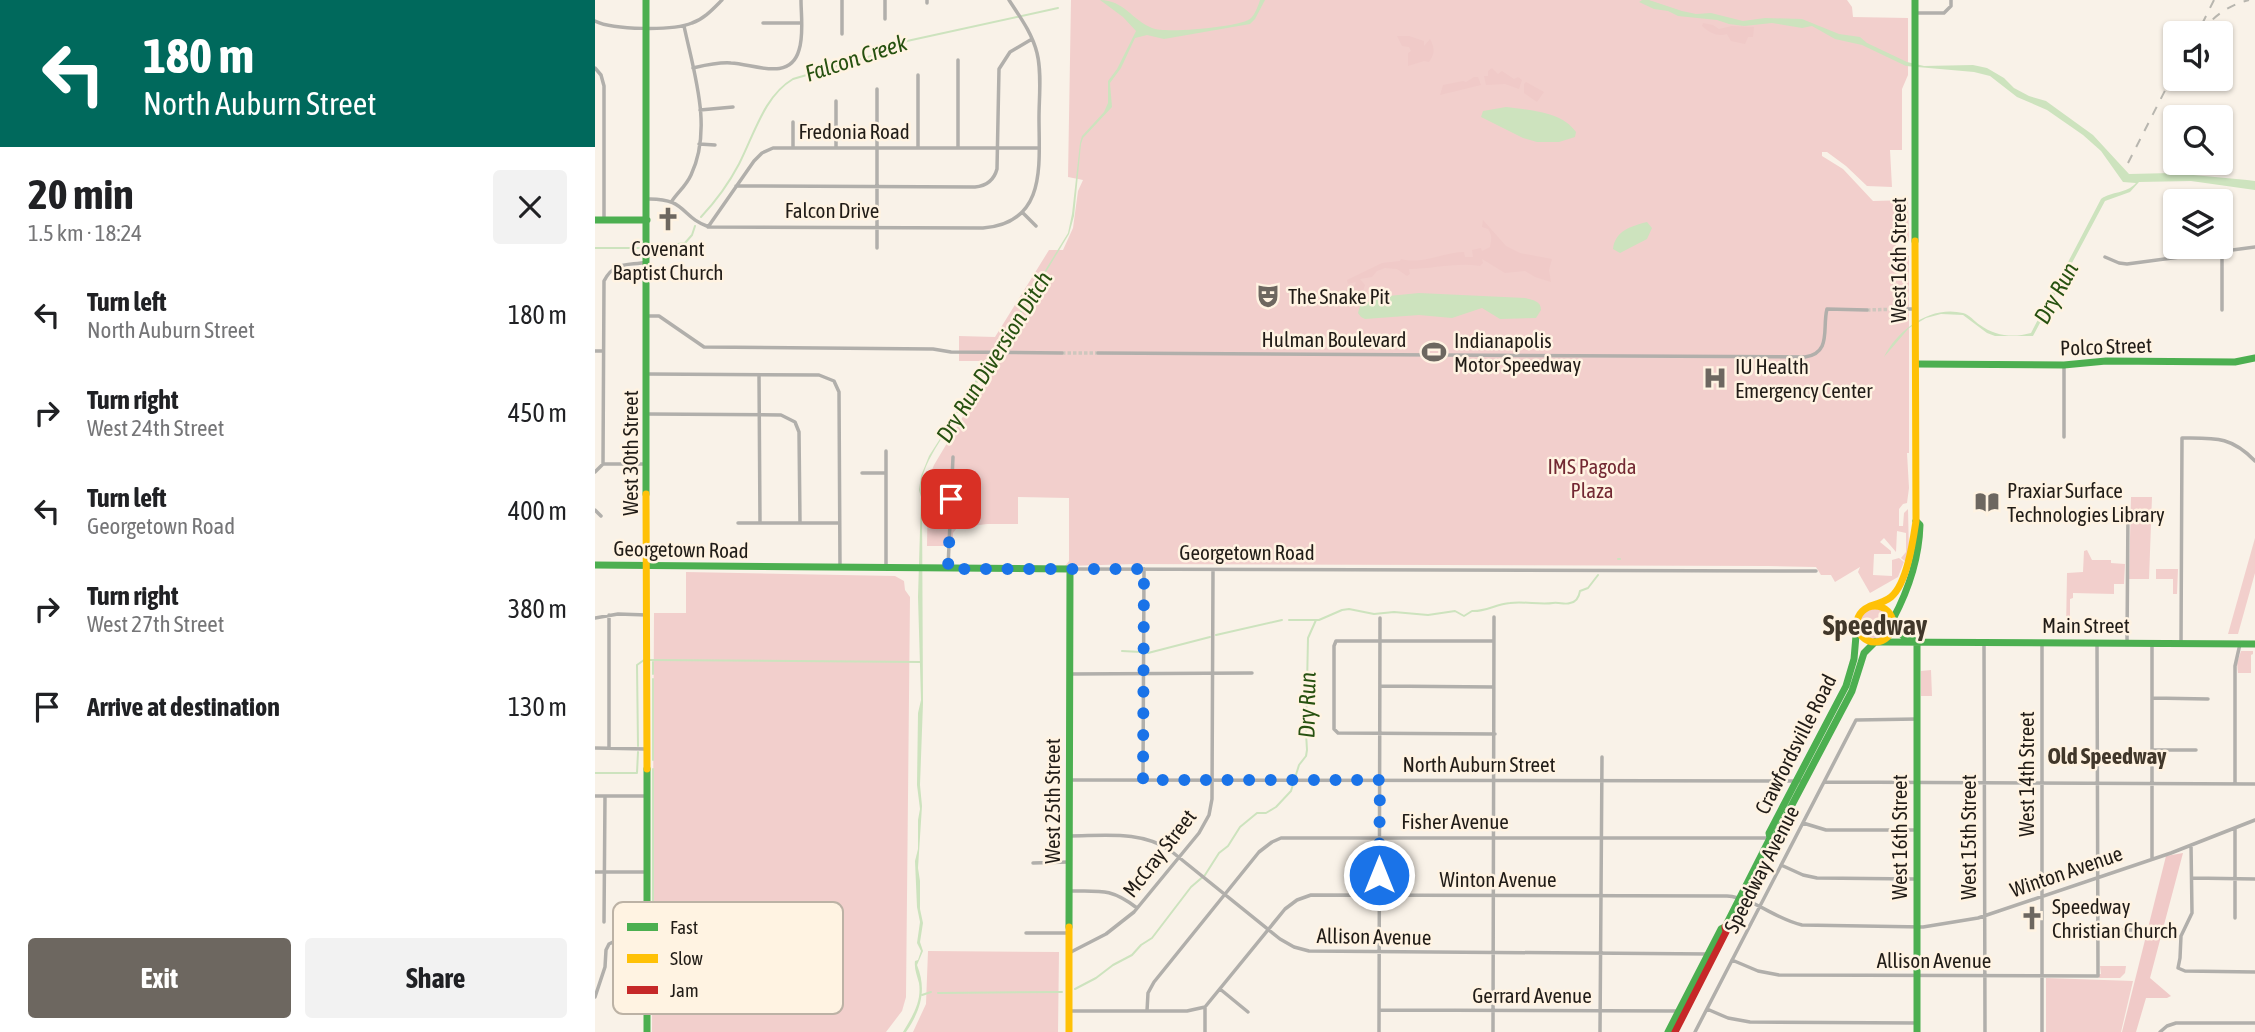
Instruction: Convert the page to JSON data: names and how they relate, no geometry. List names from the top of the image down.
{
  "streets": {
    "main road": [
      "West 16th Street",
      "Polco Street",
      "West 30th Street",
      "Georgetown Road",
      "Main Street",
      "Crawfordsville Road",
      "West 25th Street"
    ],
    "street": [
      "Fredonia Road",
      "Falcon Drive",
      "Hulman Boulevard",
      "North Auburn Street",
      "West 14th Street",
      "Fisher Avenue",
      "West 15th Street",
      "McCray Street",
      "Speedway Avenue",
      "Winton Avenue",
      "Allison Avenue",
      "Gerrard Avenue"
    ]
  },
  "crossings": [
    ["Fredonia Road", "Falcon Drive"],
    ["West 16th Street", "Polco Street"],
    ["West 16th Street", "Main Street"],
    ["West 16th Street", "Crawfordsville Road"],
    ["West 16th Street", "Speedway Avenue"],
    ["West 16th Street", "Winton Avenue"],
    ["West 16th Street", "Allison Avenue"],
    ["West 30th Street", "Georgetown Road"],
    ["Georgetown Road", "West 25th Street"],
    ["Georgetown Road", "McCray Street"],
    ["Main Street", "Crawfordsville Road"],
    ["Main Street", "West 14th Street"],
    ["Main Street", "West 15th Street"],
    ["Crawfordsville Road", "North Auburn Street"],
    ["Crawfordsville Road", "Fisher Avenue"],
    ["Crawfordsville Road", "Winton Avenue"],
    ["Crawfordsville Road", "Allison Avenue"],
    ["Crawfordsville Road", "Gerrard Avenue"],
    ["North Auburn Street", "West 25th Street"],
    ["North Auburn Street", "McCray Street"],
    ["West 14th Street", "Winton Avenue"],
    ["West 14th Street", "Allison Avenue"],
    ["West 25th Street", "McCray Street"],
    ["West 25th Street", "Allison Avenue"],
    ["Fisher Avenue", "Allison Avenue"],
    ["West 15th Street", "Winton Avenue"],
    ["West 15th Street", "Allison Avenue"],
    ["McCray Street", "Allison Avenue"],
    ["Speedway Avenue", "Winton Avenue"],
    ["Speedway Avenue", "Allison Avenue"],
    ["Winton Avenue", "Allison Avenue"]
  ],
  "districts": ["Speedway", "Old Speedway"],
  "water": ["Falcon Creek", "Dry Run", "Dry Run Diversion Ditch"],
  "parks": ["IMS Pagoda Plaza"],
  "places": {
    "church": ["Covenant Baptist Church", "Speedway Christian Church"],
    "theatre": ["The Snake Pit"],
    "sports": ["Indianapolis Motor Speedway"],
    "hospital": ["IU Health Emergency Center"],
    "library": ["Praxiar Surface Technologies Library"]
  },
  "legend": ["Fast", "Slow", "Jam"],
  "page": {
    "turn": ["180 m", "North Auburn Street"],
    "heading": ["20 min", "1.5 km · 18:24"],
    "list": [
      {
        "name": "Turn left",
        "note": "North Auburn Street",
        "value": "180 m"
      },
      {
        "name": "Turn right",
        "note": "West 24th Street",
        "value": "450 m"
      },
      {
        "name": "Turn left",
        "note": "Georgetown Road",
        "value": "400 m"
      },
      {
        "name": "Turn right",
        "note": "West 27th Street",
        "value": "380 m"
      },
      {
        "name": "Arrive at destination",
        "value": "130 m"
      }
    ],
    "buttons": ["Exit", "Share"]
  }
}
